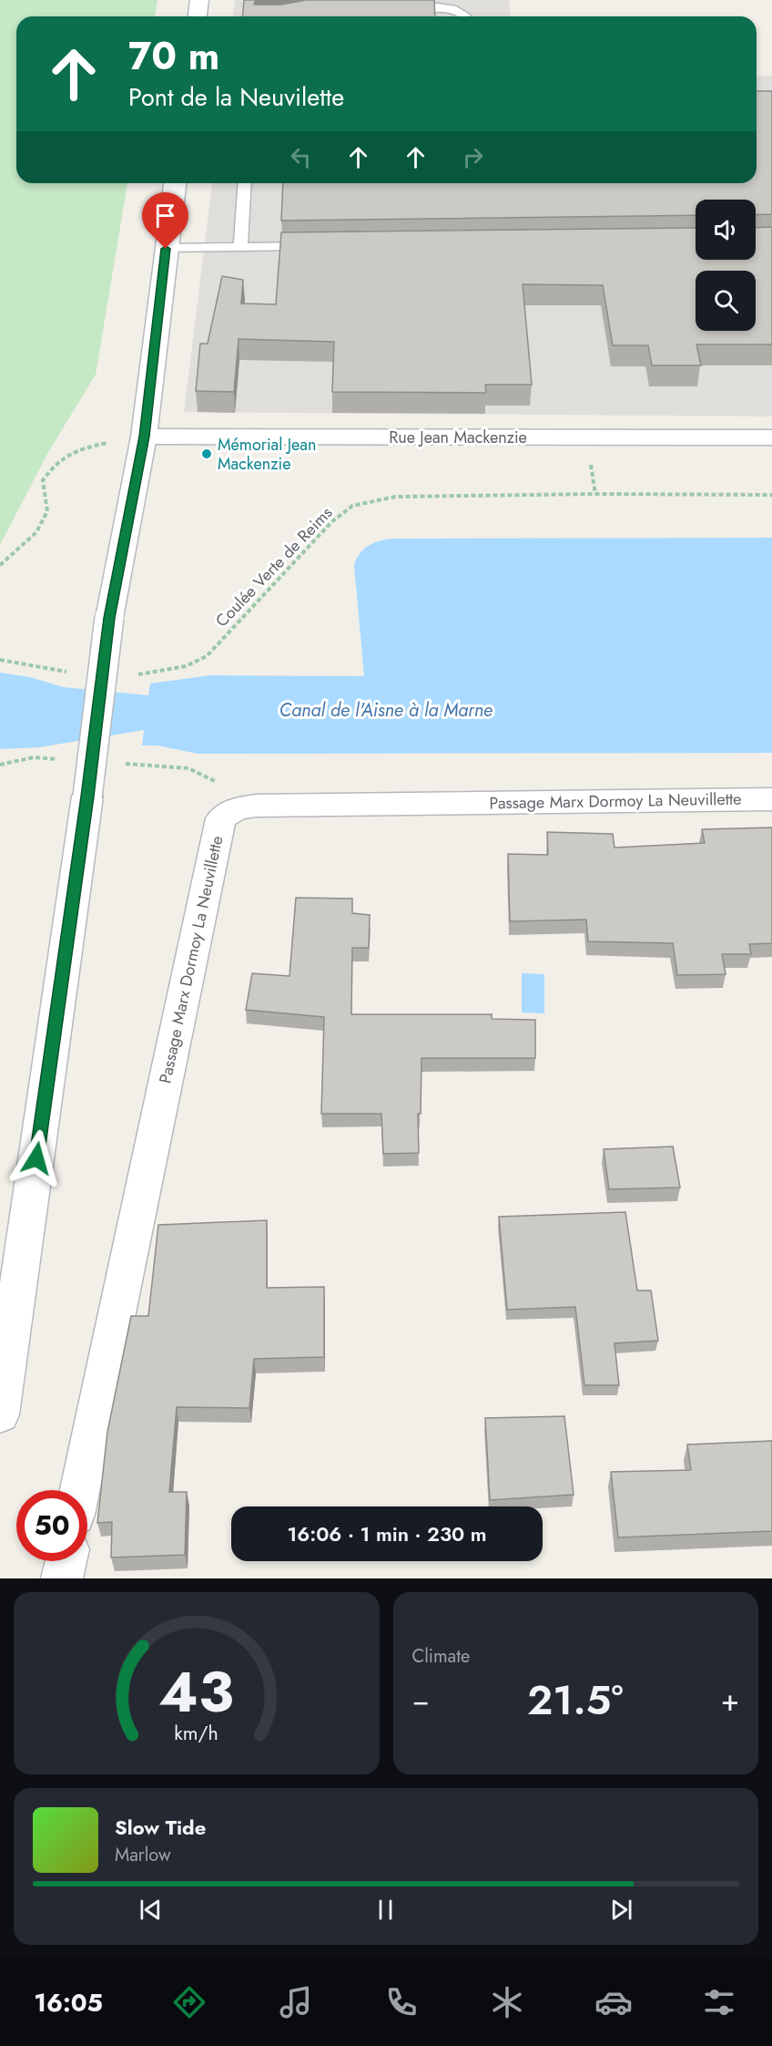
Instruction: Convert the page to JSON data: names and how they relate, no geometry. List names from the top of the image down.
{
  "streets": {
    "street": ["Rue Jean Mackenzie", "Passage Marx Dormoy La Neuvillette"],
    "path": ["Coulée Verte de Reims"]
  },
  "water": ["Canal de l'Aisne à la Marne"],
  "places": ["Mémorial Jean Mackenzie"],
  "page": {
    "turn": ["70 m", "Pont de la Neuvilette"],
    "limit": "50",
    "trip": "16:06 · 1 min · 230 m",
    "tile": "Climate",
    "heat": ["−", "21.5°", "+"],
    "song": ["Slow Tide", "Marlow"],
    "tabs": "16:05",
    "gauge": ["43", "km/h"]
  }
}
